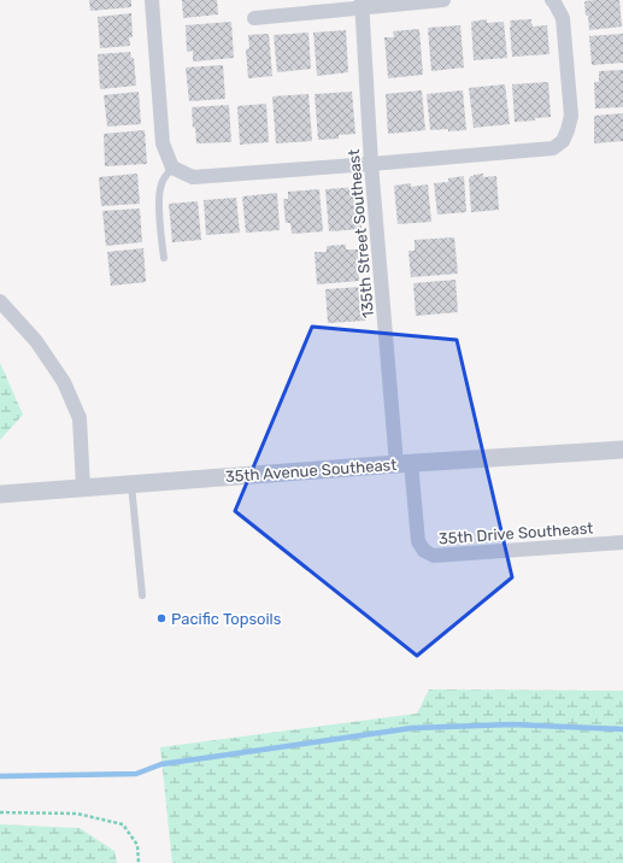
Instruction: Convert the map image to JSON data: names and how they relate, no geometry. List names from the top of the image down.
{
  "streets": {
    "street": ["135th Street Southeast", "35th Avenue Southeast", "35th Drive Southeast"]
  },
  "crossings": [
    ["135th Street Southeast", "35th Avenue Southeast"],
    ["135th Street Southeast", "35th Drive Southeast"]
  ],
  "places": ["Pacific Topsoils"]
}
